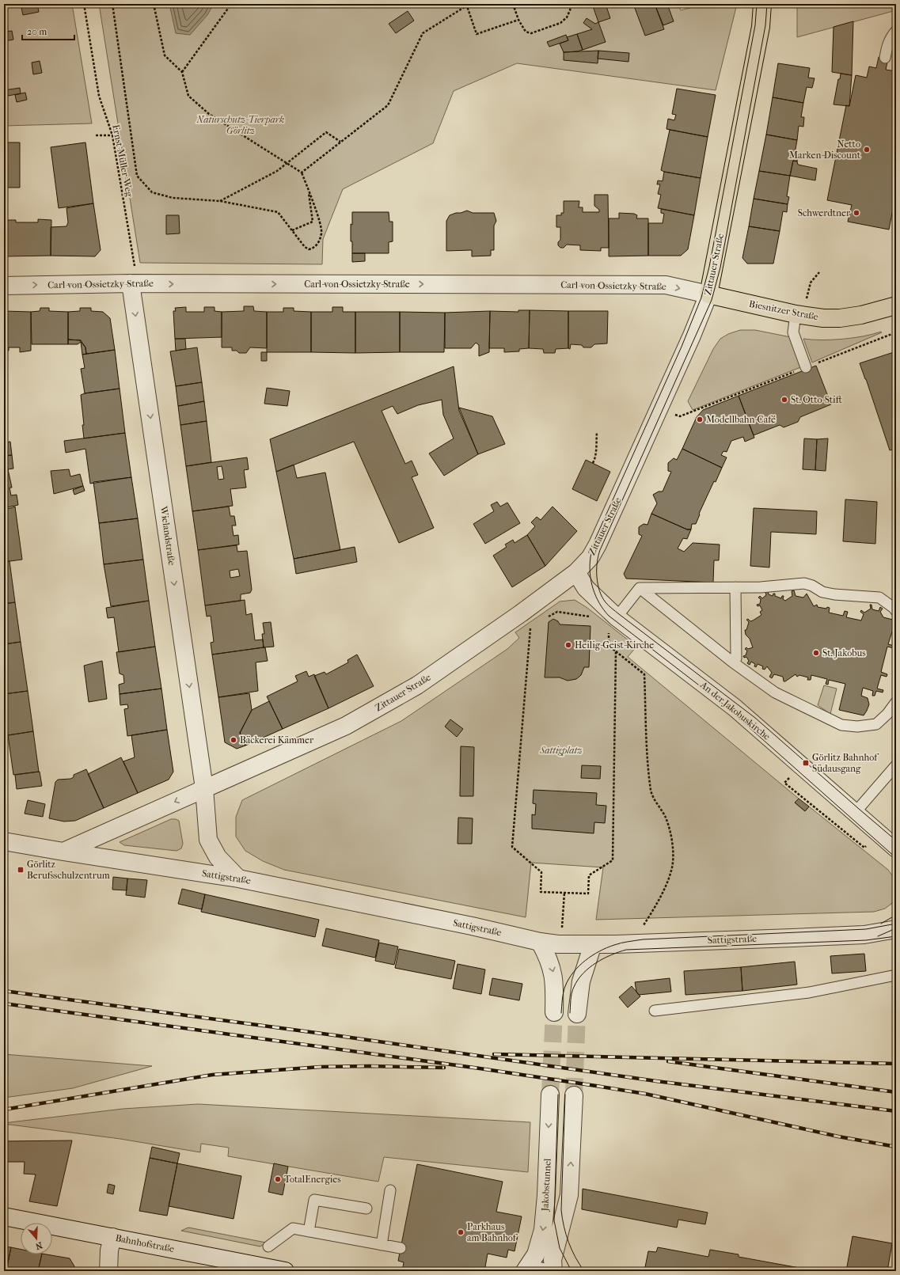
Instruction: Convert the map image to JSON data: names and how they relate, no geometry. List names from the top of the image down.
{
  "streets": {
    "main road": ["Zittauer Straße", "Biesnitzer Straße"],
    "street": [
      "Carl-von-Ossietzky-Straße",
      "Wielandstraße",
      "An der Jakobuskirche",
      "Sattigstraße",
      "Jakobstunnel",
      "Bahnhofstraße"
    ],
    "path": ["Ernst-Müller-Weg"]
  },
  "crossings": [
    ["Ernst-Müller-Weg", "Carl-von-Ossietzky-Straße"],
    ["Ernst-Müller-Weg", "Wielandstraße"],
    ["Zittauer Straße", "Carl-von-Ossietzky-Straße"],
    ["Zittauer Straße", "Biesnitzer Straße"],
    ["Zittauer Straße", "Wielandstraße"],
    ["Zittauer Straße", "An der Jakobuskirche"],
    ["Carl-von-Ossietzky-Straße", "Biesnitzer Straße"],
    ["Carl-von-Ossietzky-Straße", "Wielandstraße"]
  ],
  "one_way": ["Carl-von-Ossietzky-Straße", "Wielandstraße"],
  "parks": ["Naturschutz-Tierpark Görlitz", "Sattigplatz"],
  "places": {
    "other": [
      "Netto Marken-Discount",
      "Schwerdtner",
      "St. Otto-Stift",
      "Modellbahn-Café",
      "Heilig-Geist-Kirche",
      "St. Jakobus",
      "Bäckerei Kämmer",
      "TotalEnergies",
      "Parkhaus am Bahnhof"
    ],
    "transit": ["Görlitz Bahnhof Südausgang", "Görlitz Berufsschulzentrum"]
  },
  "scale_bar": "20 m",
  "north": "bottom"
}
